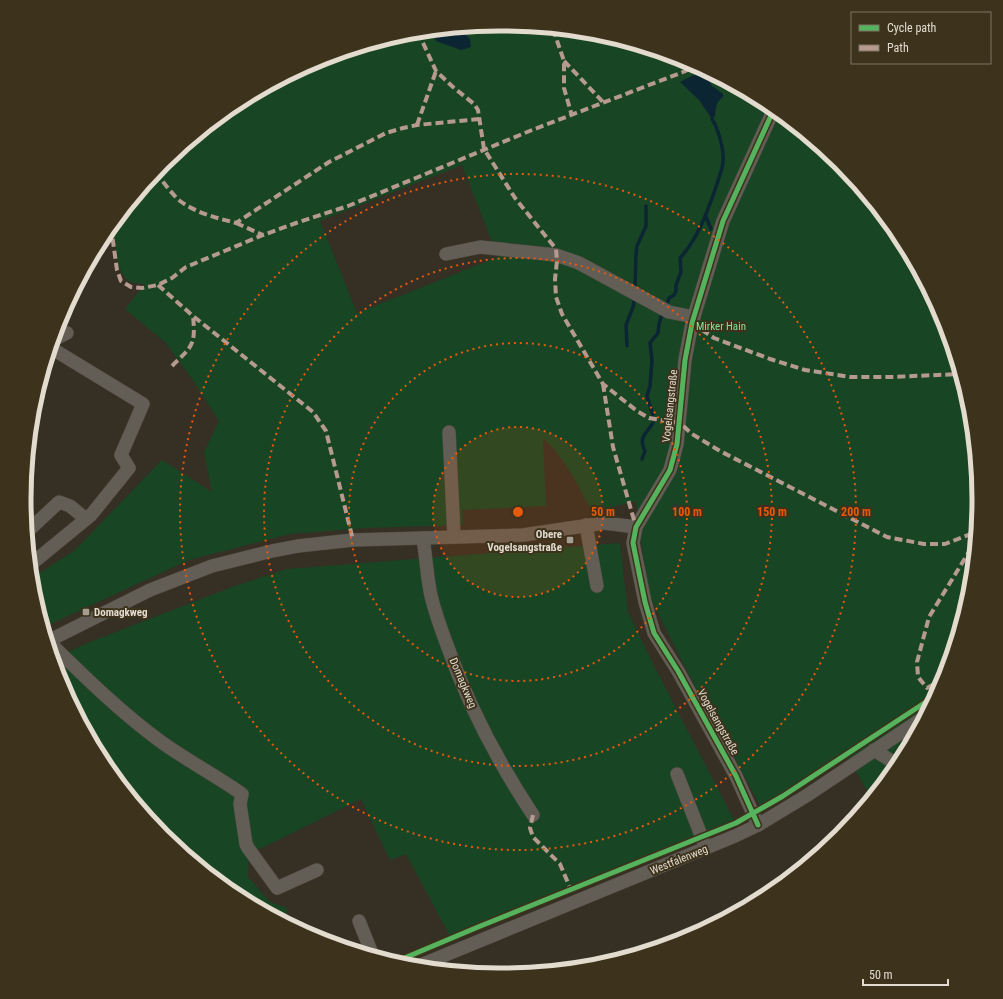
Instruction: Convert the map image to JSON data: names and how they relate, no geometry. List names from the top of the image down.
{
  "streets": {
    "street": ["Vogelsangstraße", "Domagkweg", "Westfalenweg"]
  },
  "crossings": [
    ["Vogelsangstraße", "Westfalenweg"]
  ],
  "parks": ["Mirker Hain"],
  "places": {
    "transit": ["Obere Vogelsangstraße", "Domagkweg"]
  },
  "legend": ["Cycle path", "Path"],
  "scale_bar": "50 m",
  "rings": [
    "50 m",
    "100 m",
    "150 m",
    "200 m"
  ]
}
